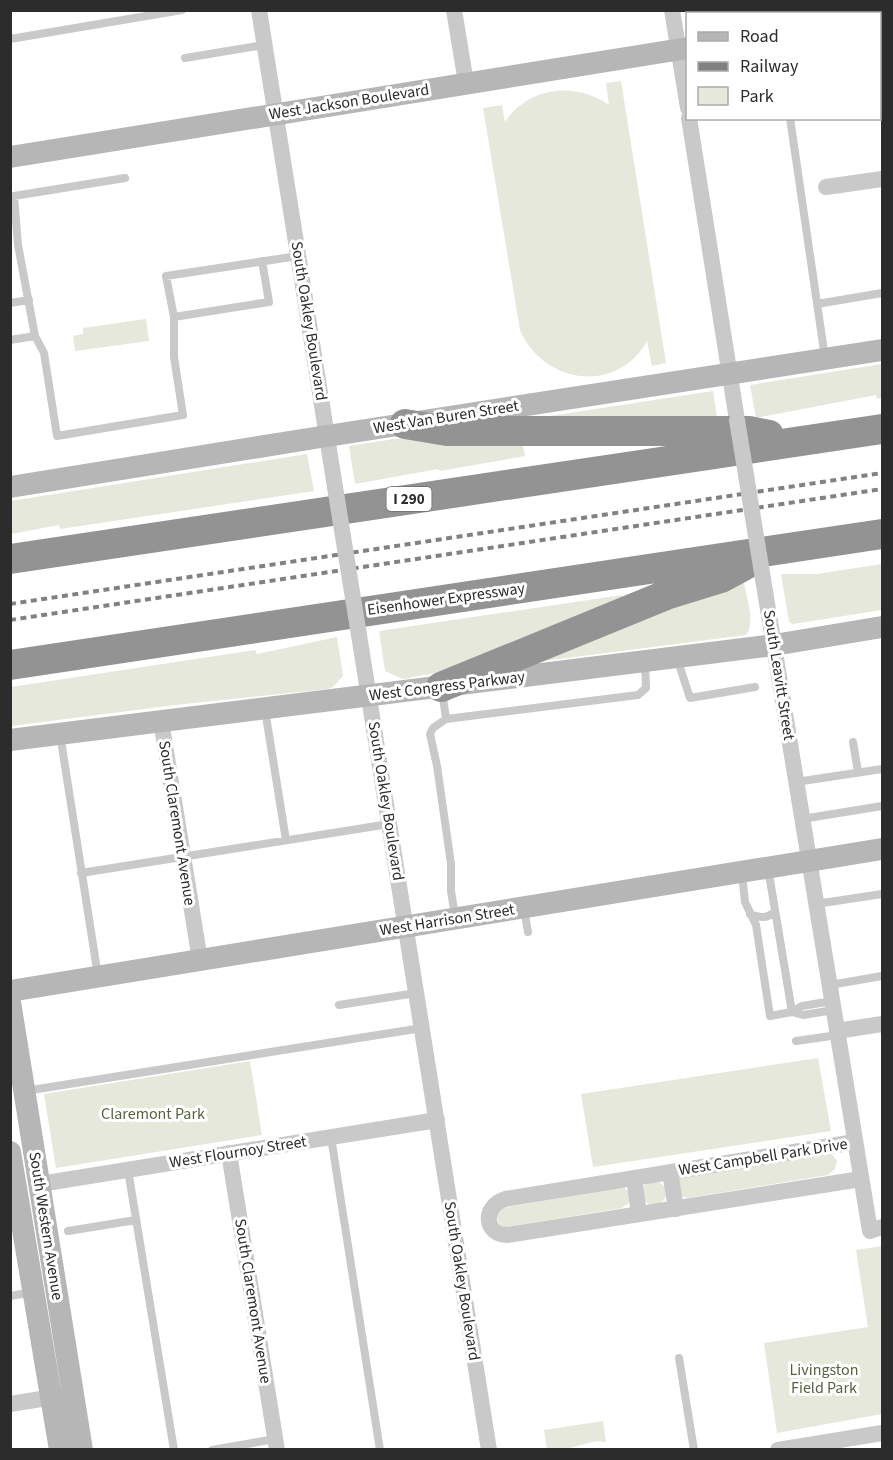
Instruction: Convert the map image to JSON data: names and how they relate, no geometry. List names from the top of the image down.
{
  "streets": {
    "highway": ["I 290", "Eisenhower Expressway"],
    "street": [
      "West Jackson Boulevard",
      "South Oakley Boulevard",
      "West Van Buren Street",
      "South Leavitt Street",
      "West Congress Parkway",
      "South Claremont Avenue",
      "West Harrison Street",
      "West Flournoy Street",
      "West Campbell Park Drive",
      "South Western Avenue"
    ]
  },
  "crossings": [
    ["West Jackson Boulevard", "South Oakley Boulevard"],
    ["South Oakley Boulevard", "West Van Buren Street"],
    ["South Oakley Boulevard", "West Congress Parkway"],
    ["South Oakley Boulevard", "West Harrison Street"],
    ["South Oakley Boulevard", "West Flournoy Street"],
    ["West Van Buren Street", "South Leavitt Street"],
    ["Eisenhower Expressway", "South Leavitt Street"],
    ["South Leavitt Street", "West Congress Parkway"],
    ["South Leavitt Street", "West Harrison Street"],
    ["South Leavitt Street", "West Campbell Park Drive"],
    ["West Congress Parkway", "South Claremont Avenue"],
    ["South Claremont Avenue", "West Harrison Street"],
    ["South Claremont Avenue", "West Flournoy Street"],
    ["West Flournoy Street", "South Western Avenue"]
  ],
  "parks": ["Claremont Park", "Livingston Field Park"],
  "legend": ["Road", "Railway", "Park"]
}
